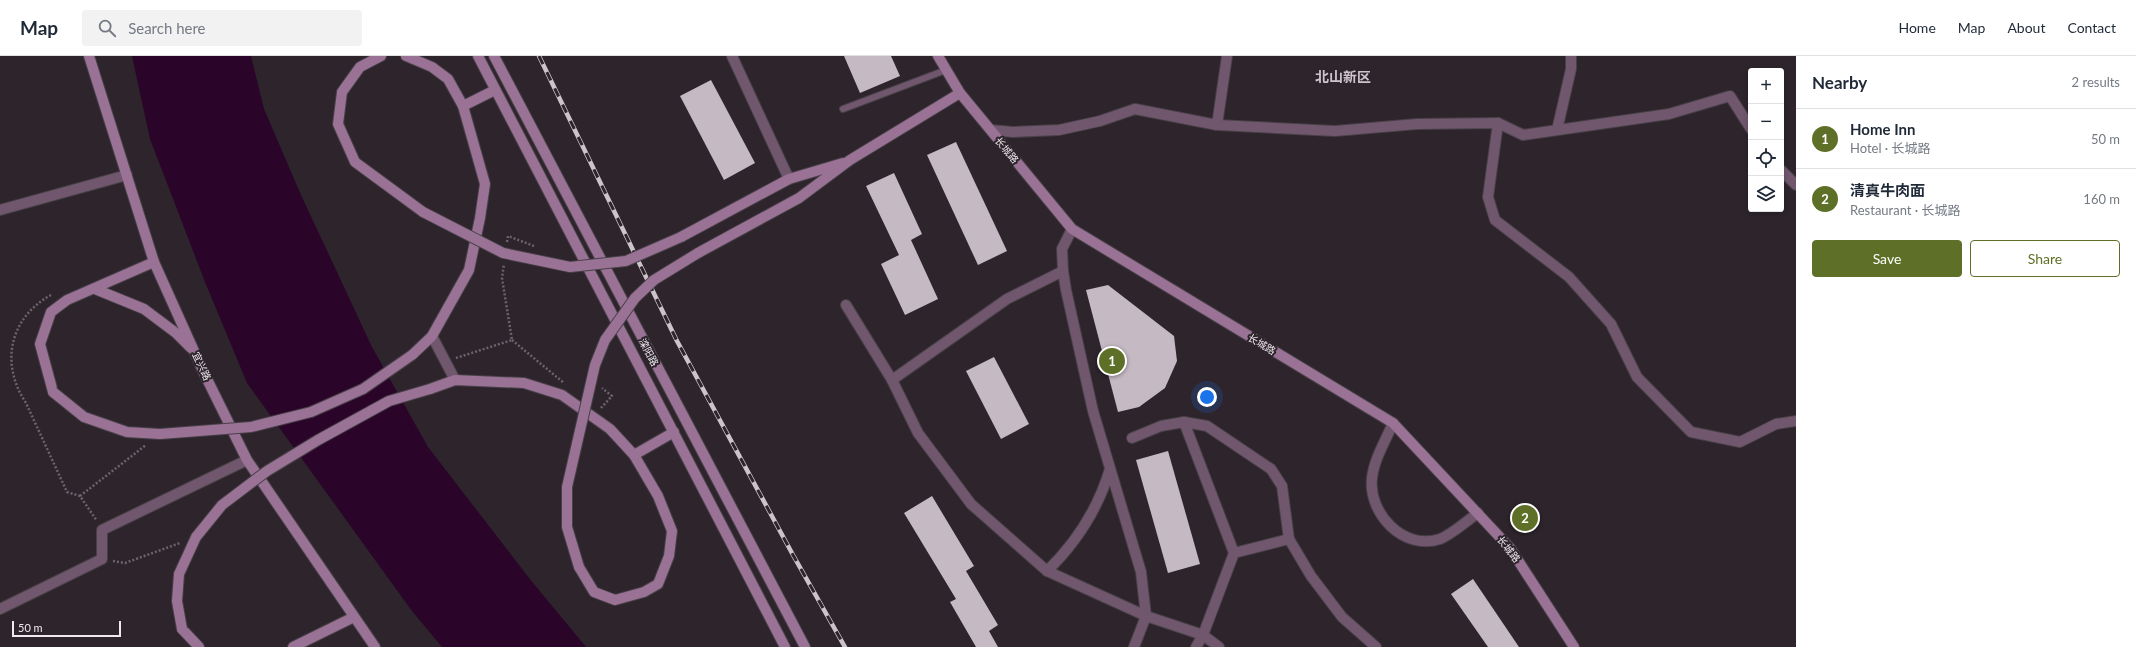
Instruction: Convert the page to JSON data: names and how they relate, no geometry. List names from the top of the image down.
{
  "streets": {
    "street": ["长城路", "滦阳路", "宜兴路"]
  },
  "districts": ["北山新区"],
  "scale_bar": "50 m",
  "page": {
    "header": "Map",
    "search": "Search here",
    "nav": [
      "Home",
      "Map",
      "About",
      "Contact"
    ],
    "heading": ["Nearby", "2 results"],
    "map_buttons": ["+", "−"],
    "list": [
      {
        "mark": "1",
        "name": "Home Inn",
        "note": "Hotel · 长城路",
        "value": "50 m"
      },
      {
        "mark": "2",
        "name": "清真牛肉面",
        "note": "Restaurant · 长城路",
        "value": "160 m"
      }
    ],
    "buttons": ["Save", "Share"],
    "pins": ["1", "2"],
    "scale": "50 m"
  }
}
